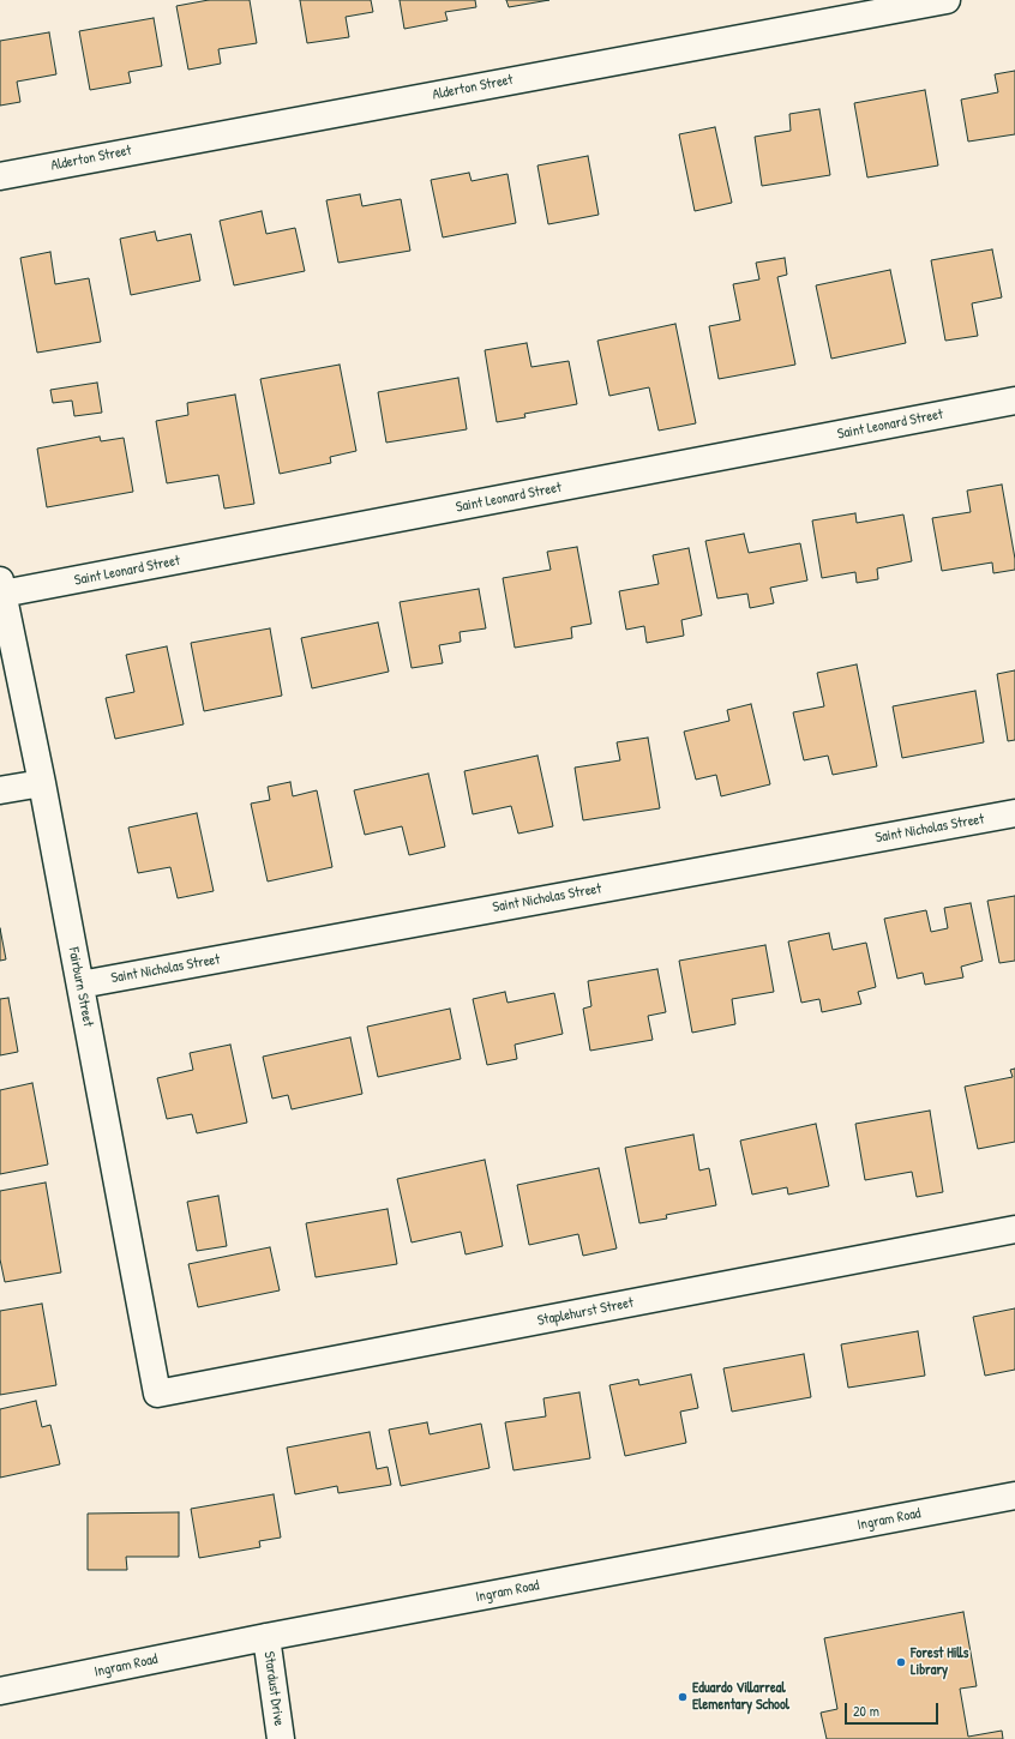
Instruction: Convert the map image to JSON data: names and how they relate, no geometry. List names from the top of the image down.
{
  "streets": {
    "street": [
      "Alderton Street",
      "Saint Leonard Street",
      "Saint Nicholas Street",
      "Fairburn Street",
      "Staplehurst Street",
      "Ingram Road",
      "Stardust Drive"
    ]
  },
  "crossings": [
    ["Saint Leonard Street", "Fairburn Street"],
    ["Saint Nicholas Street", "Fairburn Street"],
    ["Fairburn Street", "Staplehurst Street"],
    ["Ingram Road", "Stardust Drive"]
  ],
  "places": ["Forest Hills Library", "Eduardo Villarreal Elementary School"],
  "scale_bar": "20 m"
}
